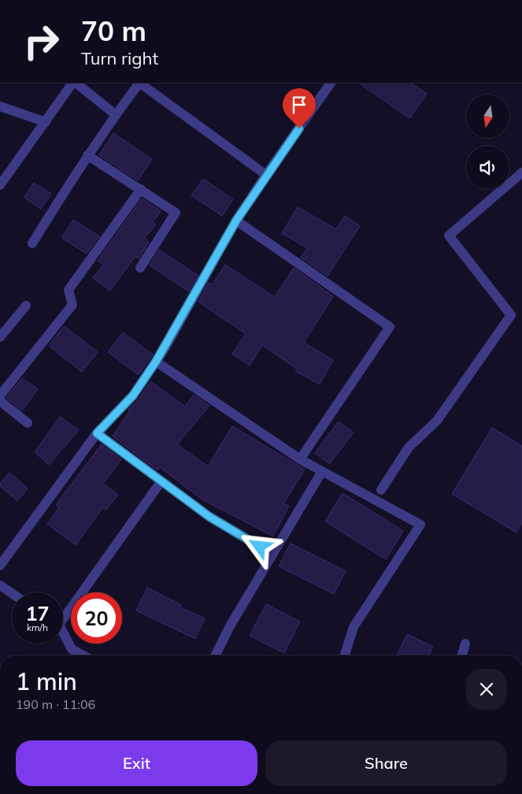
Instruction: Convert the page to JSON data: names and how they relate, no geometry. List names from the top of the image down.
{
  "north": "bottom",
  "page": {
    "turn": ["70 m", "Turn right"],
    "speed": "17 km/h",
    "limit": "20",
    "heading": ["1 min", "190 m · 11:06"],
    "buttons": ["Exit", "Share"]
  }
}
